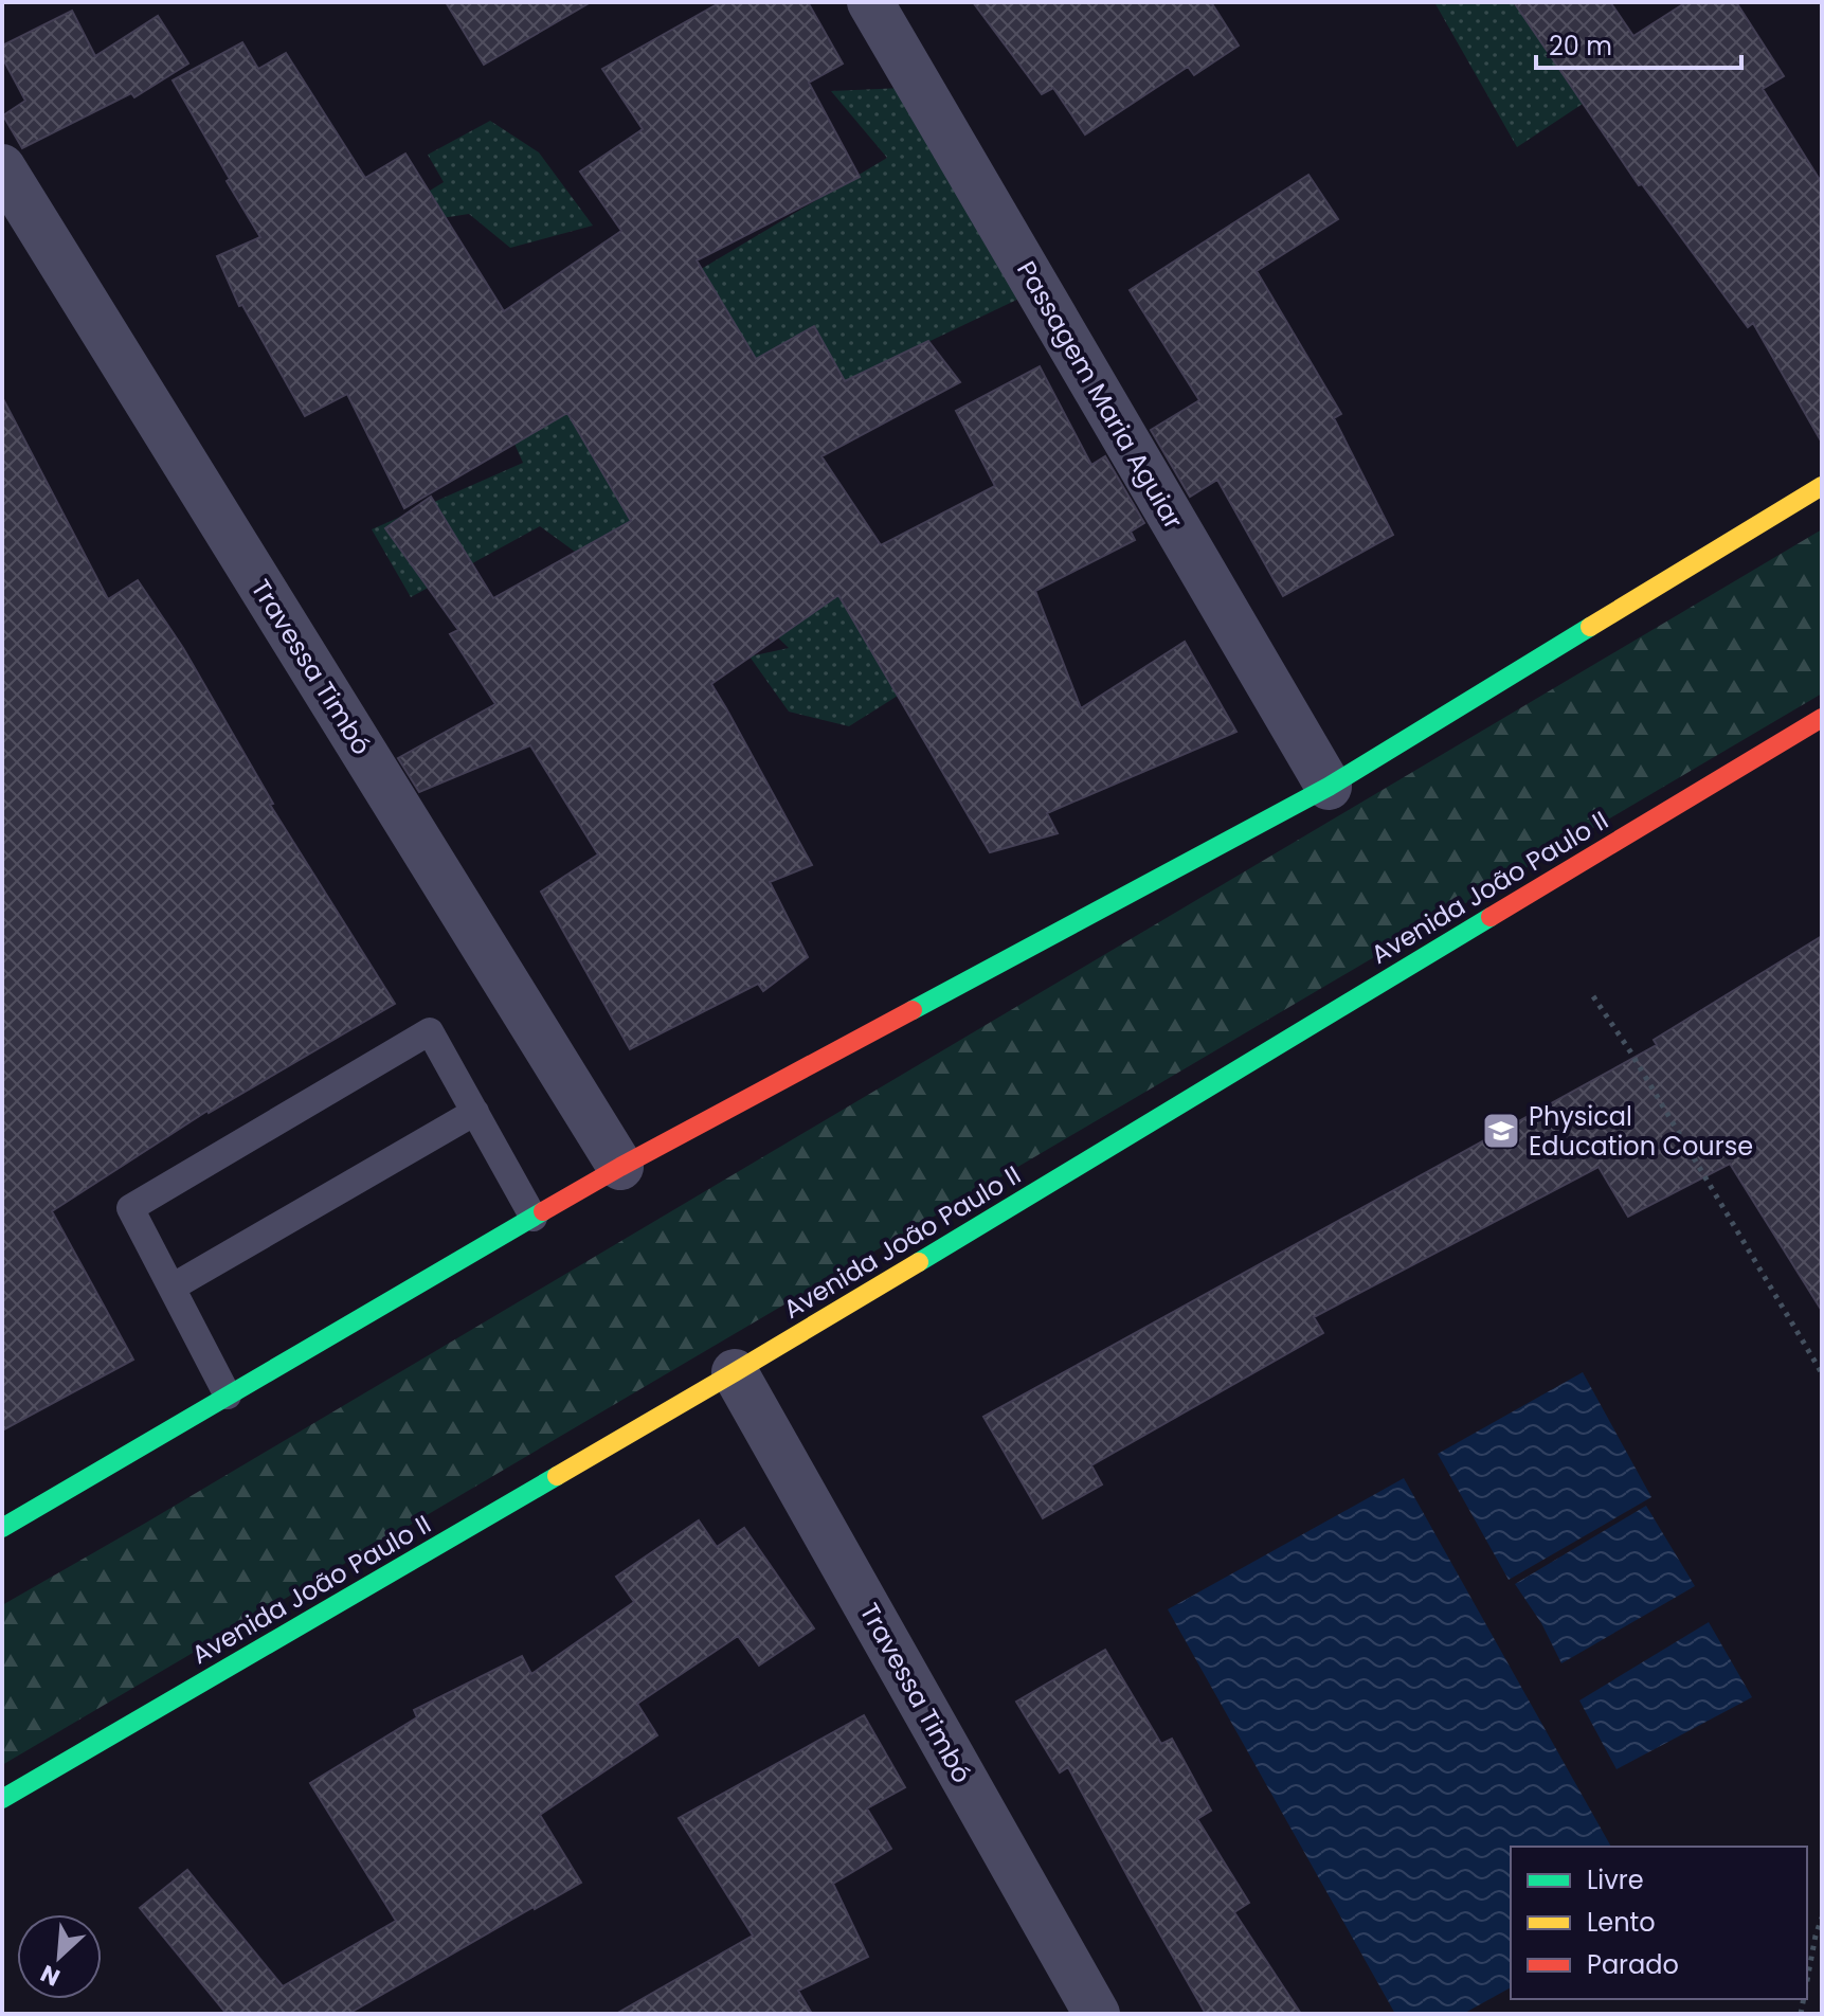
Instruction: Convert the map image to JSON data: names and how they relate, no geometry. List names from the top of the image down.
{
  "streets": {
    "main road": ["Avenida João Paulo II"],
    "street": ["Passagem Maria Aguiar", "Travessa Timbó"]
  },
  "crossings": [
    ["Travessa Timbó", "Avenida João Paulo II"]
  ],
  "places": {
    "school or university": ["Physical Education Course"]
  },
  "legend": ["Livre", "Lento", "Parado"],
  "scale_bar": "20 m",
  "north": "bottom left"
}
